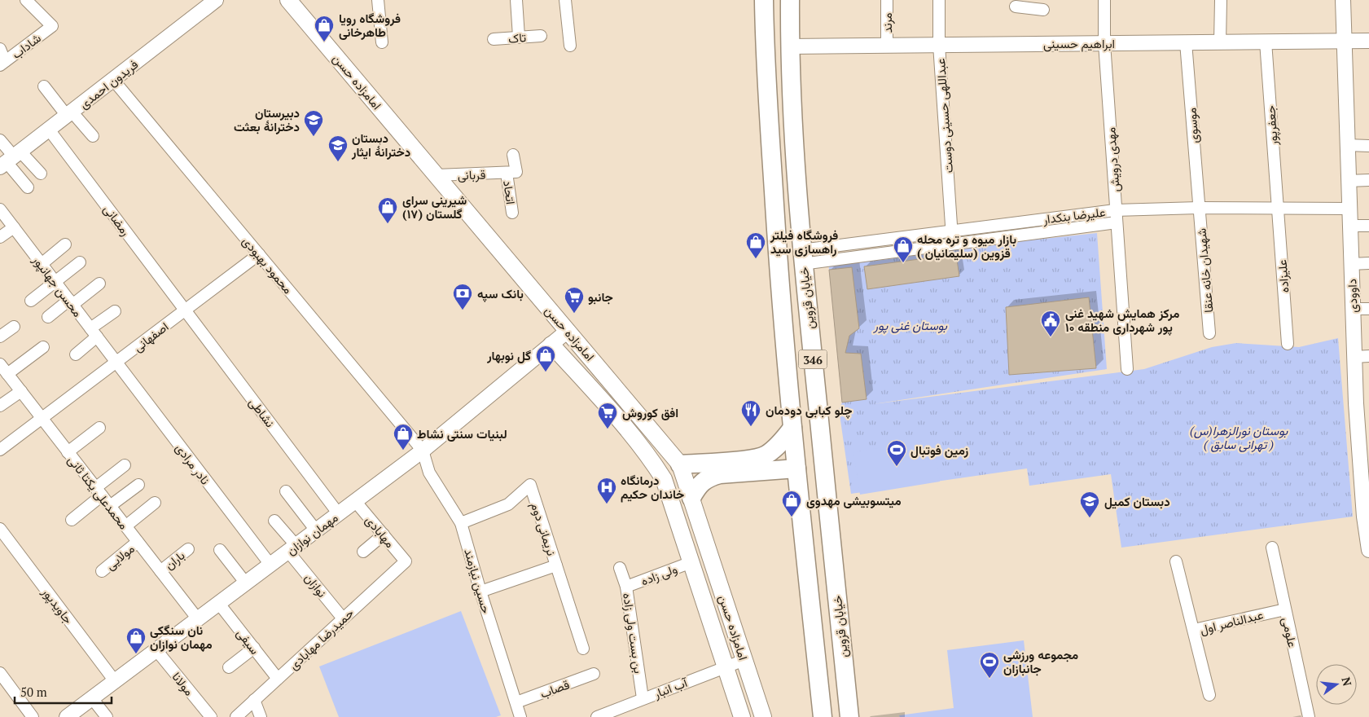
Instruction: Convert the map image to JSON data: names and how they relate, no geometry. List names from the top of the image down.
{
  "streets": {
    "main road": ["امامزاده حسن", "خیابان قزوین", "346"],
    "street": [
      "مرند",
      "تاک",
      "ابراهیم حسینی",
      "شاداب",
      "فریدون احمدی",
      "عبداللهی حسینی دوست",
      "موسوی",
      "جعفرپور",
      "مهدی درویش",
      "قربانی",
      "اتحاد",
      "علیرضا بنکدار",
      "رمضانی",
      "محمود بهبودی",
      "شهیدان خانه‌ عنقا",
      "علیزاده",
      "محسن جهانپور",
      "داوودی",
      "اصفهانی",
      "نشاطی",
      "نادر مرادی",
      "محمدعلی یکتا ثانی",
      "نریمانی دوم",
      "مهابادی",
      "مهمان نوازان",
      "مولایی",
      "باران",
      "ولی زاده",
      "حسین نیازمند",
      "نوازان",
      "جاویدپور",
      "عبدالناصر اول",
      "علومی",
      "بن بست ولی زاده",
      "حمیدرضا مهابادی",
      "سیفی",
      "مولانا",
      "آب انبار",
      "قصاب"
    ]
  },
  "crossings": [
    ["مرند", "ابراهیم حسینی"],
    ["ابراهیم حسینی", "عبداللهی حسینی دوست"],
    ["ابراهیم حسینی", "موسوی"],
    ["ابراهیم حسینی", "جعفرپور"],
    ["ابراهیم حسینی", "مهدی درویش"],
    ["ابراهیم حسینی", "داوودی"],
    ["ابراهیم حسینی", "خیابان قزوین"],
    ["امامزاده حسن", "قربانی"],
    ["امامزاده حسن", "مهمان نوازان"],
    ["امامزاده حسن", "ولی زاده"],
    ["امامزاده حسن", "آب انبار"],
    ["فریدون احمدی", "رمضانی"],
    ["فریدون احمدی", "محمود بهبودی"],
    ["عبداللهی حسینی دوست", "علیرضا بنکدار"],
    ["موسوی", "علیرضا بنکدار"],
    ["موسوی", "شهیدان خانه‌ عنقا"],
    ["جعفرپور", "علیرضا بنکدار"],
    ["جعفرپور", "علیزاده"],
    ["مهدی درویش", "علیرضا بنکدار"],
    ["قربانی", "اتحاد"],
    ["علیرضا بنکدار", "شهیدان خانه‌ عنقا"],
    ["علیرضا بنکدار", "علیزاده"],
    ["علیرضا بنکدار", "داوودی"],
    ["علیرضا بنکدار", "خیابان قزوین"],
    ["رمضانی", "اصفهانی"],
    ["رمضانی", "نشاطی"],
    ["محمود بهبودی", "اصفهانی"],
    ["محمود بهبودی", "مهمان نوازان"],
    ["محمود بهبودی", "حسین نیازمند"],
    ["محسن جهانپور", "اصفهانی"],
    ["محسن جهانپور", "نادر مرادی"],
    ["اصفهانی", "نشاطی"],
    ["اصفهانی", "نادر مرادی"],
    ["اصفهانی", "محمدعلی یکتا ثانی"],
    ["نشاطی", "مهمان نوازان"],
    ["نادر مرادی", "مهمان نوازان"],
    ["محمدعلی یکتا ثانی", "مهمان نوازان"],
    ["محمدعلی یکتا ثانی", "مولایی"],
    ["محمدعلی یکتا ثانی", "باران"],
    ["نریمانی دوم", "حسین نیازمند"],
    ["مهابادی", "مهمان نوازان"],
    ["مهابادی", "حمیدرضا مهابادی"],
    ["مهمان نوازان", "حسین نیازمند"],
    ["مهمان نوازان", "نوازان"],
    ["مهمان نوازان", "جاویدپور"],
    ["مهمان نوازان", "سیفی"],
    ["مهمان نوازان", "مولانا"],
    ["ولی زاده", "بن بست ولی زاده"],
    ["حسین نیازمند", "قصاب"],
    ["نوازان", "حمیدرضا مهابادی"],
    ["عبدالناصر اول", "علومی"],
    ["بن بست ولی زاده", "آب انبار"],
    ["حمیدرضا مهابادی", "سیفی"]
  ],
  "parks": ["بوستان غنی پور", "بوستان نورالزهرا(س) ( تهرانی سابق )"],
  "places": {
    "shop": [
      "فروشگاه رویا طاهرخانی",
      "شیرینی سرای گلستان (۱۷)",
      "فروشگاه فیلتر راهسازی سید",
      "بازار میوه و تره محله قزوین (سلیمانیان )",
      "گل نوبهار",
      "لبنیات سنتی نشاط",
      "میتسوبیشی مهدوی",
      "نان سنگکی مهمان‌ نوازان"
    ],
    "school or university": ["دبیرستان دخترانهٔ بعثت", "دبستان دخترانهٔ ایثار", "دبستان کمیل"],
    "bank": ["بانک سپه"],
    "supermarket": ["جانبو", "افق کوروش"],
    "public building": ["مرکز همایش شهید غنی پور شهرداری منطقه ۱۰"],
    "restaurant": ["چلو کبابی دودمان"],
    "sports": ["زمین فوتبال", "مجموعه ورزشی جانبازان"],
    "hospital": ["درمانگاه خاندان حکیم"]
  },
  "scale_bar": "50 m",
  "north": "right"
}
